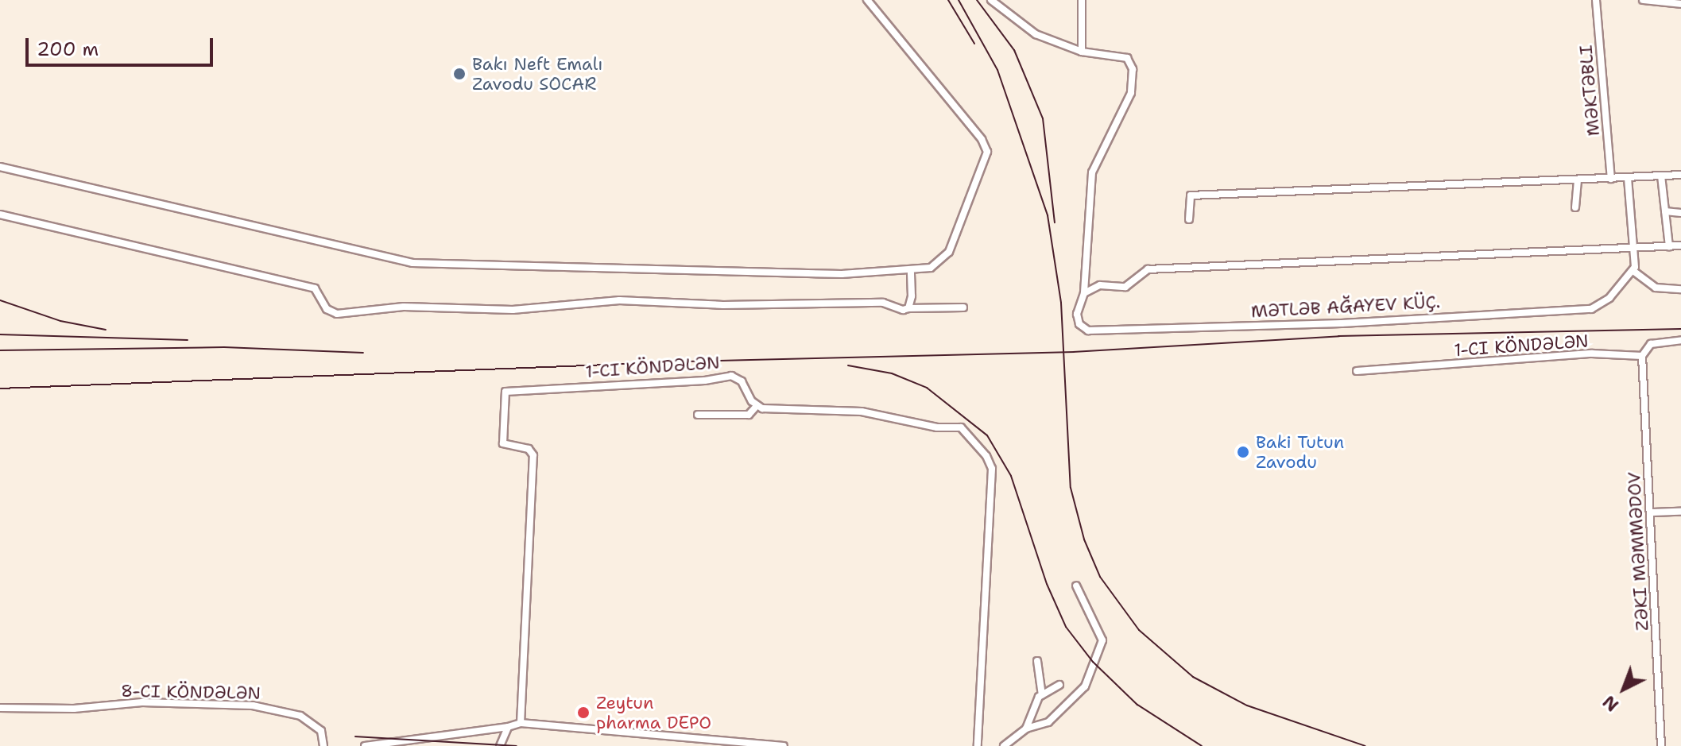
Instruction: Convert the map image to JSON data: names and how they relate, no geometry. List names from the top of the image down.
{
  "streets": {
    "street": [
      "MƏKTƏBLI",
      "MƏTLƏB AĞAYEV KÜÇ.",
      "1-CI KÖNDƏLƏN",
      "ZƏKI MƏMMƏDOV",
      "8-CI KÖNDƏLƏN"
    ]
  },
  "crossings": [
    ["1-CI KÖNDƏLƏN", "ZƏKI MƏMMƏDOV"]
  ],
  "places": ["Bakı Neft Emalı Zavodu SOCAR", "Baki Tutun Zavodu", "Zeytun pharma DEPO"],
  "scale_bar": "200 m",
  "north": "bottom left"
}
